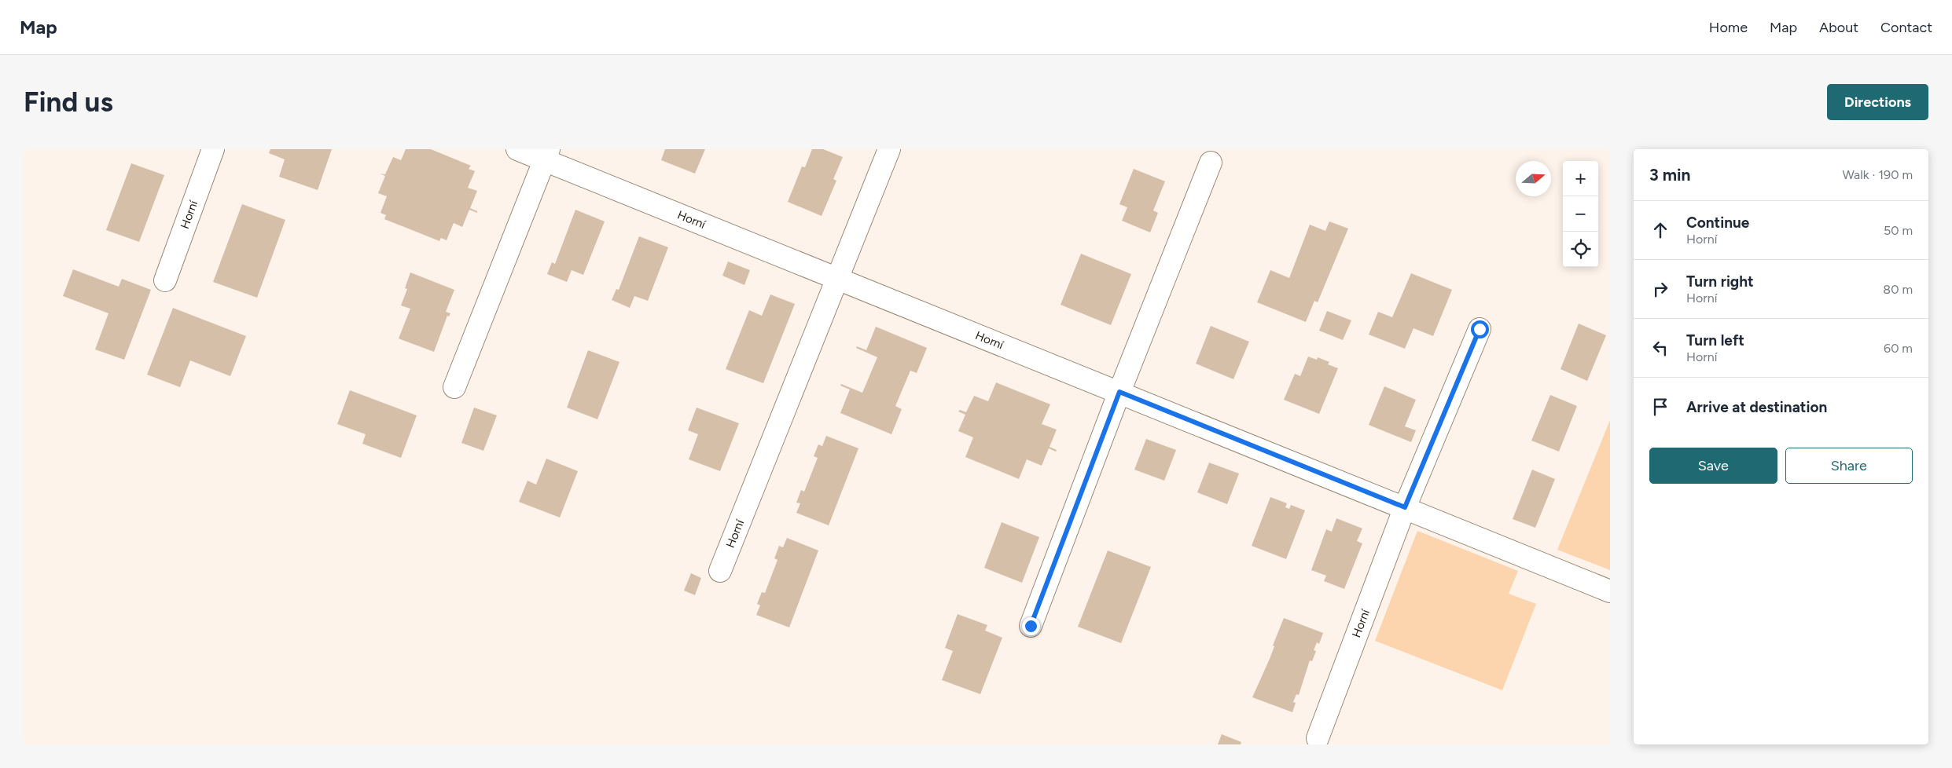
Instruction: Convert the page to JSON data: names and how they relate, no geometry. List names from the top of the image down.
{
  "streets": {
    "street": ["Horní"]
  },
  "north": "right",
  "page": {
    "header": "Map",
    "nav": [
      "Home",
      "Map",
      "About",
      "Contact"
    ],
    "buttons": [
      "Directions",
      ["Save", "Share"]
    ],
    "title": "Find us",
    "heading": ["3 min", "Walk · 190 m"],
    "map_buttons": ["+", "−"],
    "list": [
      ["Continue", "Horní", "50 m"],
      ["Turn right", "Horní", "80 m"],
      ["Turn left", "Horní", "60 m"],
      "Arrive at destination"
    ]
  }
}
